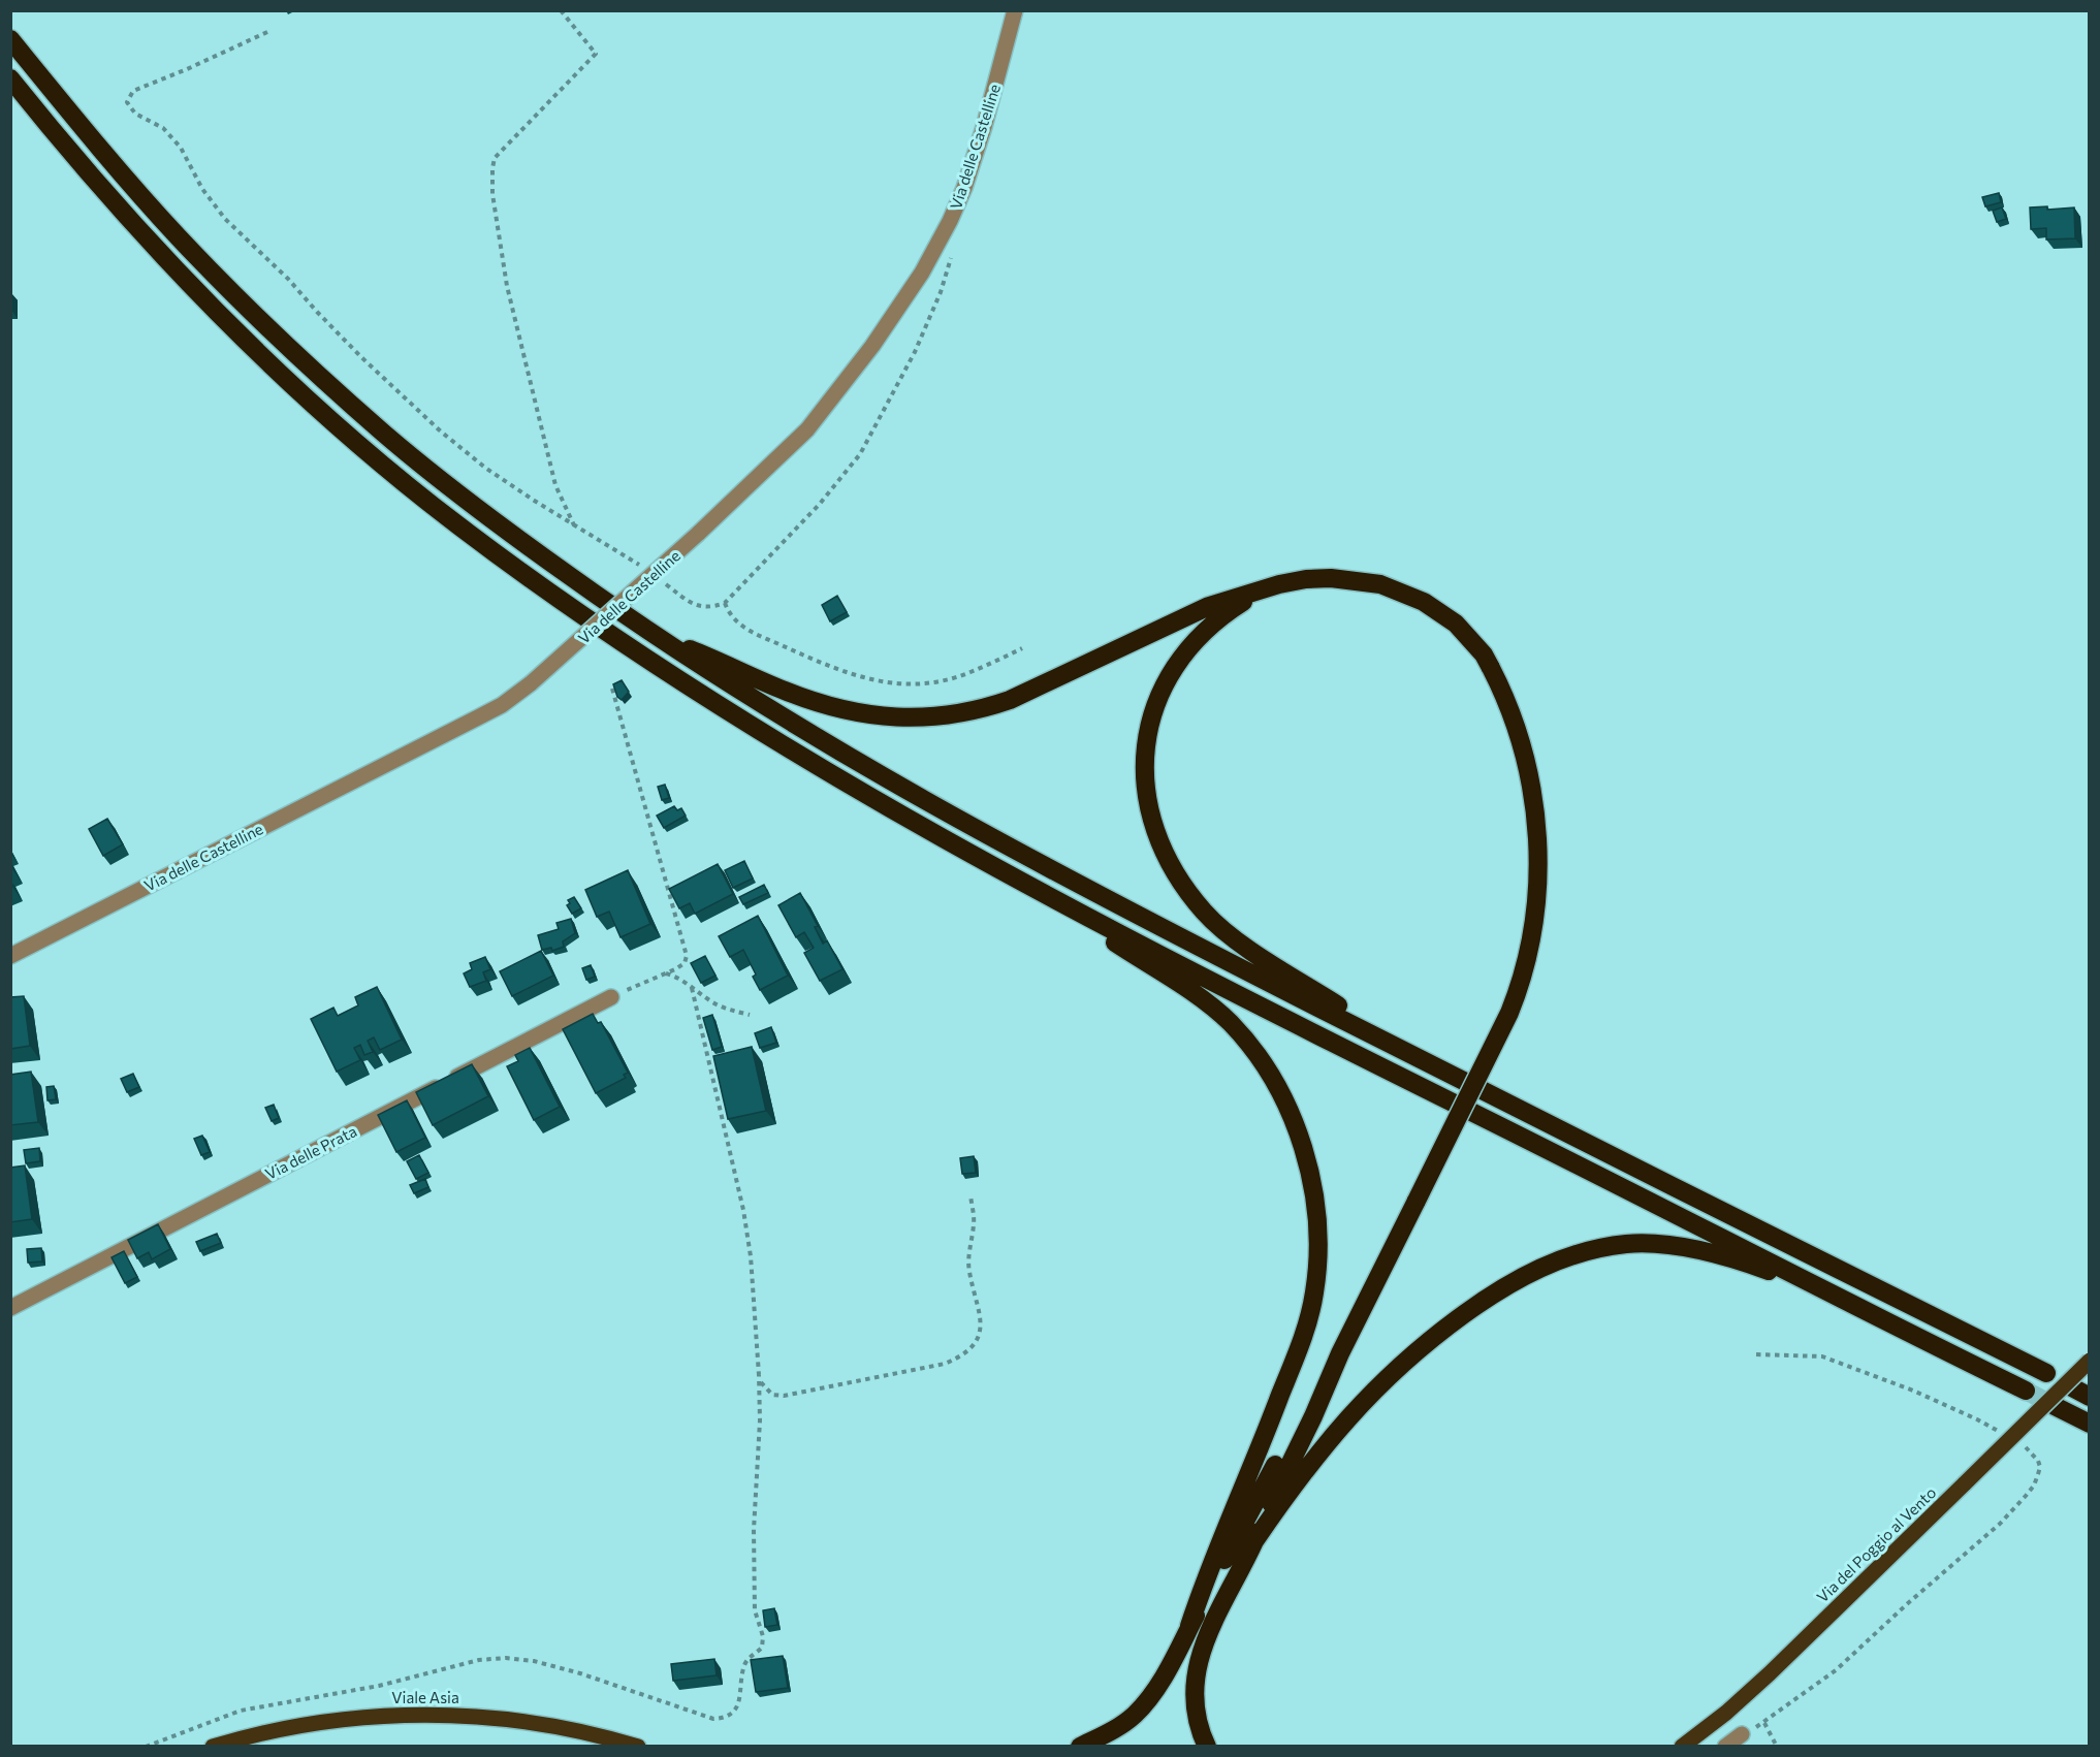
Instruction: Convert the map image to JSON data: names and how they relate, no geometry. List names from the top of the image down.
{
  "streets": {
    "main road": ["Via del Poggio al Vento", "Viale Asia"],
    "street": ["Via delle Castelline", "Via delle Prata"]
  }
}
